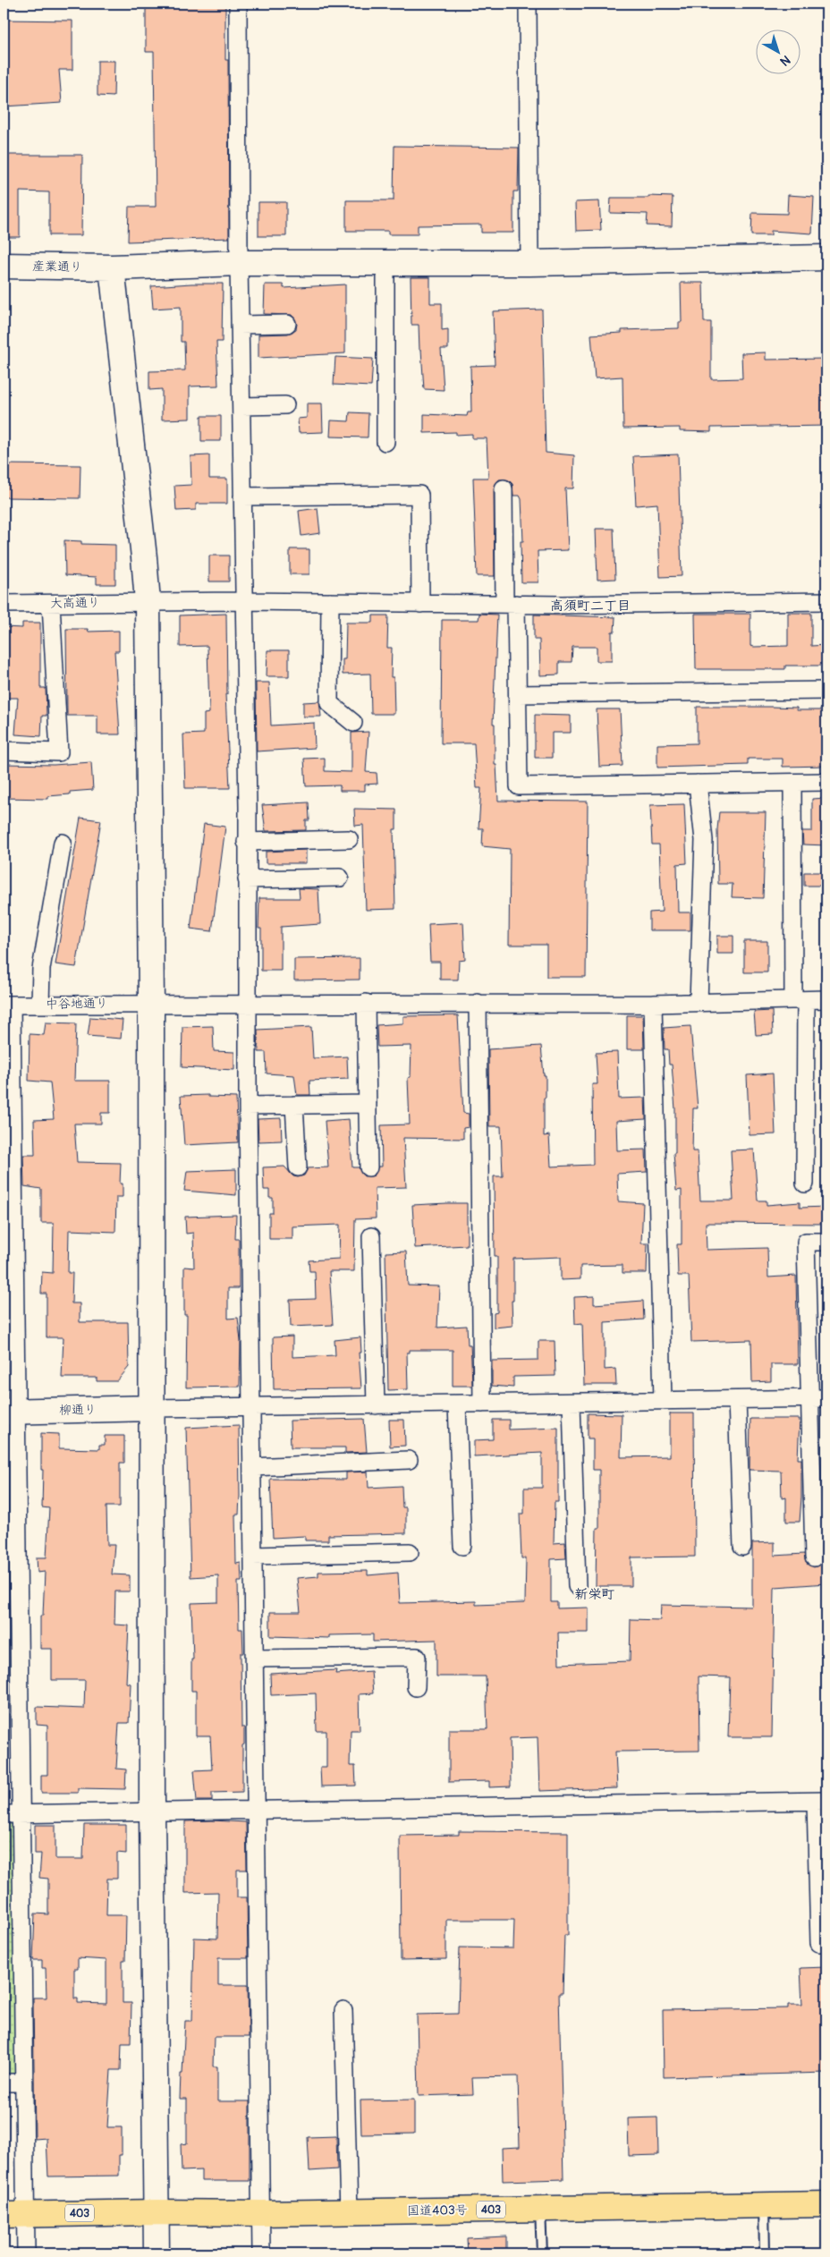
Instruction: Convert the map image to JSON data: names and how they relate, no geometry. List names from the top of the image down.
{
  "streets": {
    "highway": ["403", "国道403号"],
    "street": [
      "産業通り",
      "大高通り",
      "中谷地通り",
      "柳通り"
    ]
  },
  "crossings": [
    ["403", "国道403号"]
  ],
  "districts": ["高須町二丁目", "新栄町"],
  "north": "bottom right"
}
